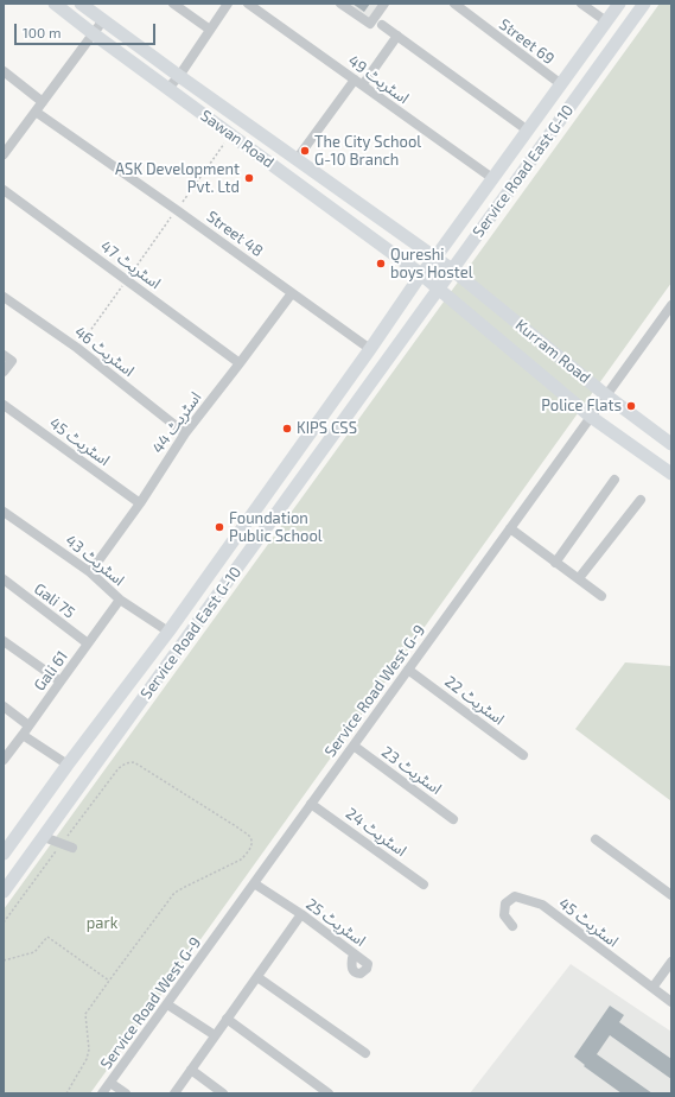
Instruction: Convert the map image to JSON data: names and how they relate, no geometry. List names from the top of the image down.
{
  "streets": {
    "main road": ["Sawan Road", "Service Road East G-10", "Kurram Road"],
    "street": [
      "Street 69",
      "اسٹریٹ 49",
      "Street 48",
      "اسٹریٹ 47",
      "اسٹریٹ 46",
      "اسٹریٹ 44",
      "اسٹریٹ 45",
      "اسٹریٹ 43",
      "Gali 75",
      "Gali 61",
      "Service Road West G-9",
      "اسٹریٹ 22",
      "اسٹریٹ 23",
      "اسٹریٹ 24",
      "اسٹریٹ 25"
    ]
  },
  "crossings": [
    ["Street 69", "Service Road East G-10"],
    ["اسٹریٹ 49", "Service Road East G-10"],
    ["Sawan Road", "Service Road East G-10"],
    ["Sawan Road", "Kurram Road"],
    ["Sawan Road", "Service Road West G-9"],
    ["Service Road East G-10", "Street 48"],
    ["Service Road East G-10", "Kurram Road"],
    ["Service Road East G-10", "اسٹریٹ 43"],
    ["Street 48", "اسٹریٹ 44"],
    ["اسٹریٹ 47", "اسٹریٹ 44"],
    ["اسٹریٹ 46", "اسٹریٹ 44"],
    ["Kurram Road", "Service Road West G-9"],
    ["اسٹریٹ 44", "اسٹریٹ 45"],
    ["اسٹریٹ 44", "اسٹریٹ 43"],
    ["اسٹریٹ 43", "Gali 61"],
    ["Gali 75", "Gali 61"],
    ["Service Road West G-9", "اسٹریٹ 22"],
    ["Service Road West G-9", "اسٹریٹ 23"],
    ["Service Road West G-9", "اسٹریٹ 24"],
    ["Service Road West G-9", "اسٹریٹ 25"]
  ],
  "parks": ["park"],
  "places": [
    "The City School G-10 Branch",
    "ASK Development Pvt. Ltd",
    "Qureshi boys Hostel",
    "Police Flats",
    "KIPS CSS",
    "Foundation Public School"
  ],
  "scale_bar": "100 m"
}
